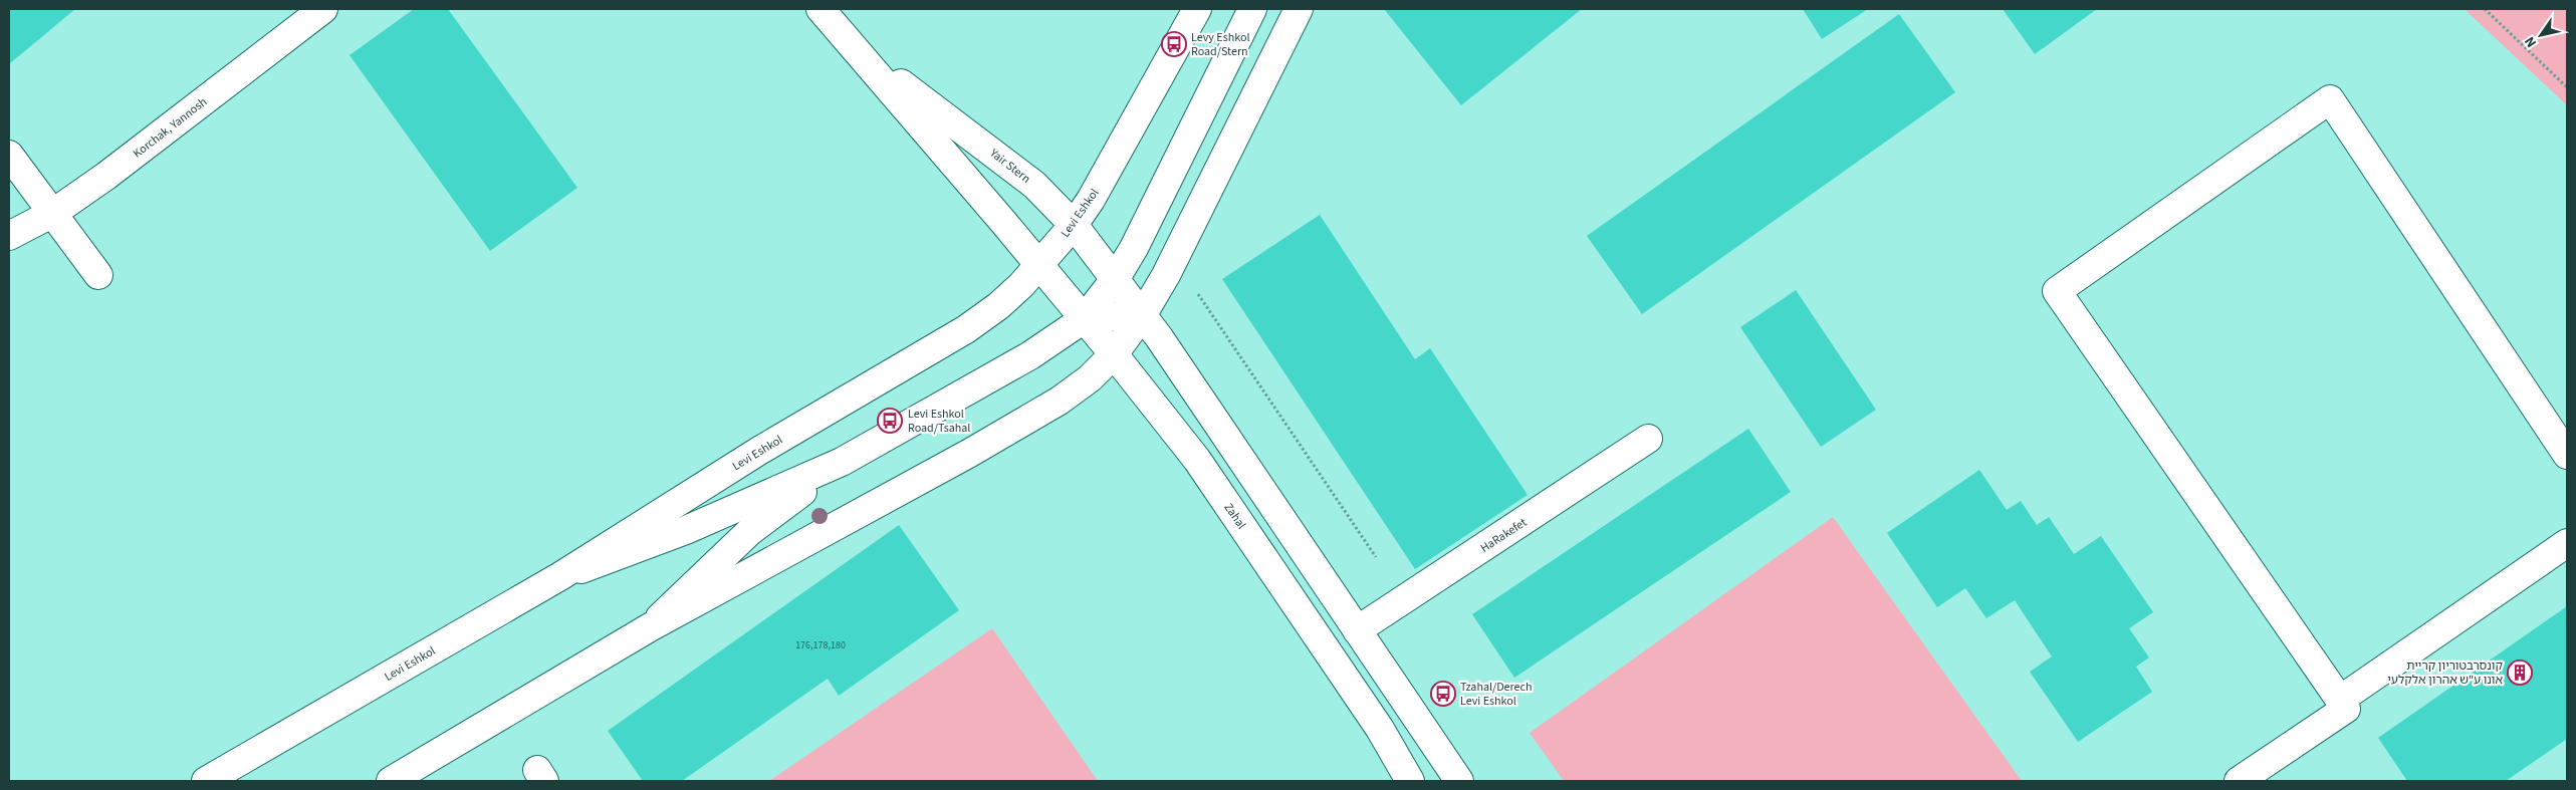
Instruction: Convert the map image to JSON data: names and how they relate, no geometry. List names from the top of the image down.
{
  "streets": {
    "main road": [
      "Korchak, Yannosh",
      "Yair Stern",
      "Levi Eshkol",
      "Zahal",
      "HaRakefet"
    ]
  },
  "crossings": [
    ["Yair Stern", "Levi Eshkol"],
    ["Yair Stern", "Zahal"],
    ["Levi Eshkol", "Zahal"]
  ],
  "places": {
    "bus stop": ["Levy Eshkol Road/Stern", "Levi Eshkol Road/Tsahal", "Tzahal/Derech Levi Eshkol"],
    "building": ["קונסרבטוריון קריית אונו ע\"ש אהרון אלקלעי"]
  },
  "house_numbers": ["176,178,180"],
  "north": "bottom left"
}
